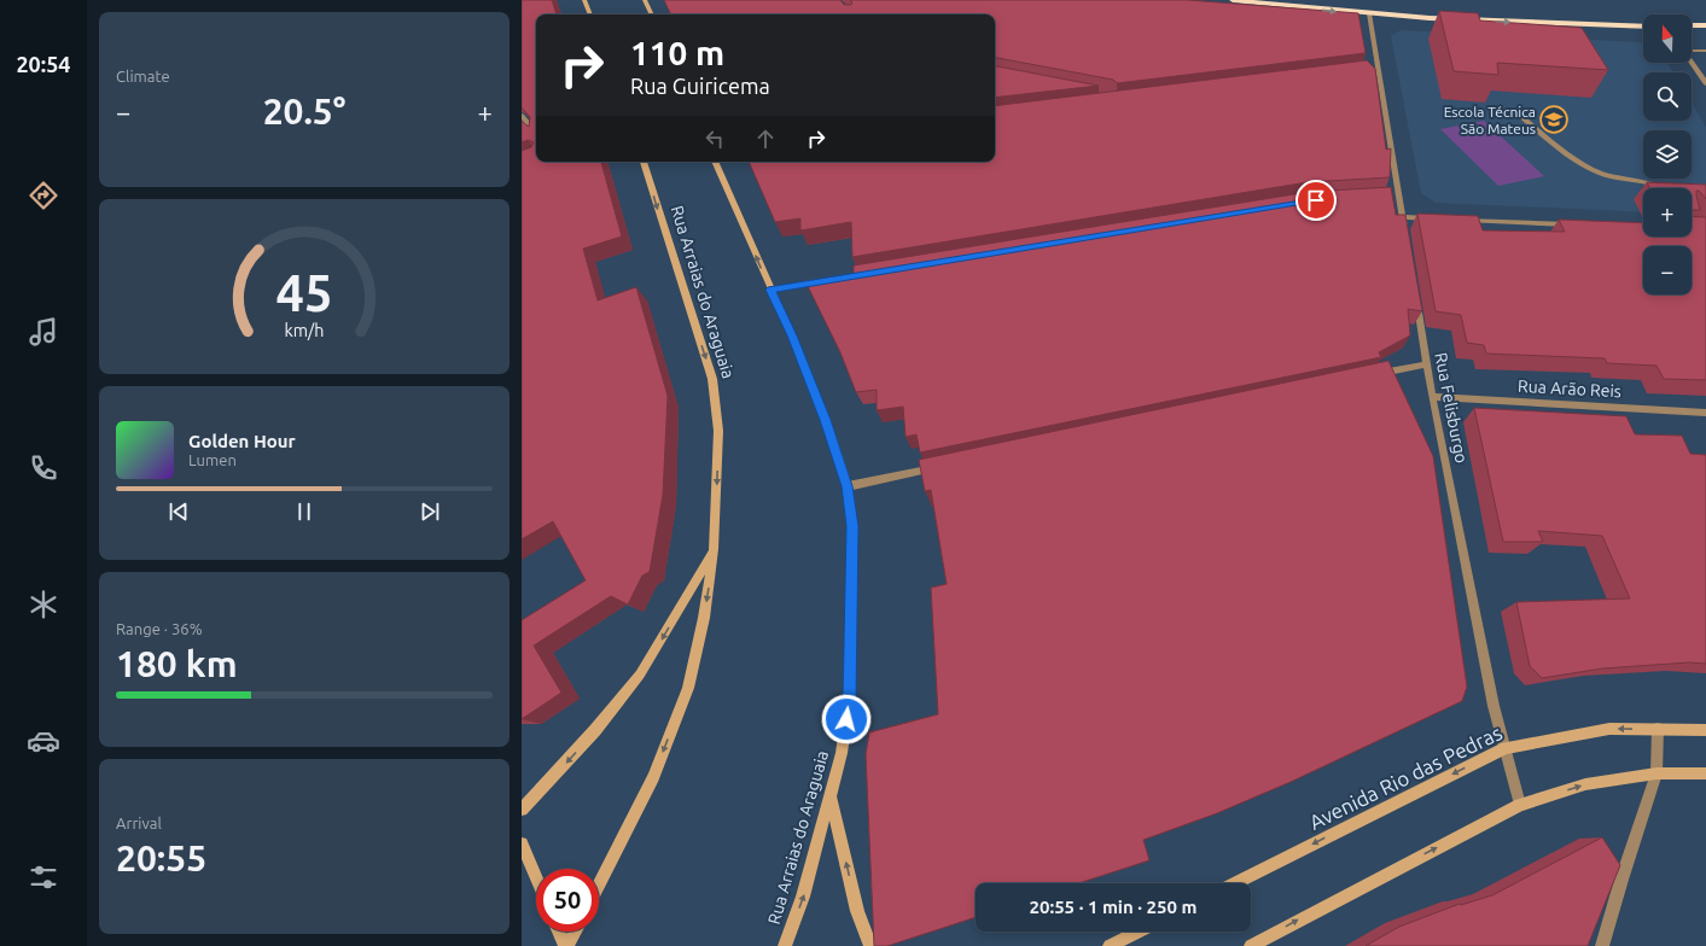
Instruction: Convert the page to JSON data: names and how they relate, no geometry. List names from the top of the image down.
{
  "streets": {
    "main road": ["Rua Arraias do Araguaia", "Avenida Rio das Pedras"],
    "street": ["Rua Arão Reis", "Rua Felisburgo"]
  },
  "crossings": [
    ["Rua Arão Reis", "Rua Felisburgo"],
    ["Rua Felisburgo", "Avenida Rio das Pedras"]
  ],
  "places": {
    "school or university": ["Escola Técnica São Mateus"]
  },
  "north": "top",
  "page": {
    "tabs": "20:54",
    "tile": [
      "Climate",
      ["Range · 36%", "180 km"],
      ["Arrival", "20:55"]
    ],
    "map_buttons": ["+", "−"],
    "turn": ["110 m", "Rua Guiricema"],
    "heat": ["−", "20.5°", "+"],
    "song": ["Golden Hour", "Lumen"],
    "limit": "50",
    "trip": "20:55 · 1 min · 250 m",
    "gauge": ["45", "km/h"]
  }
}
